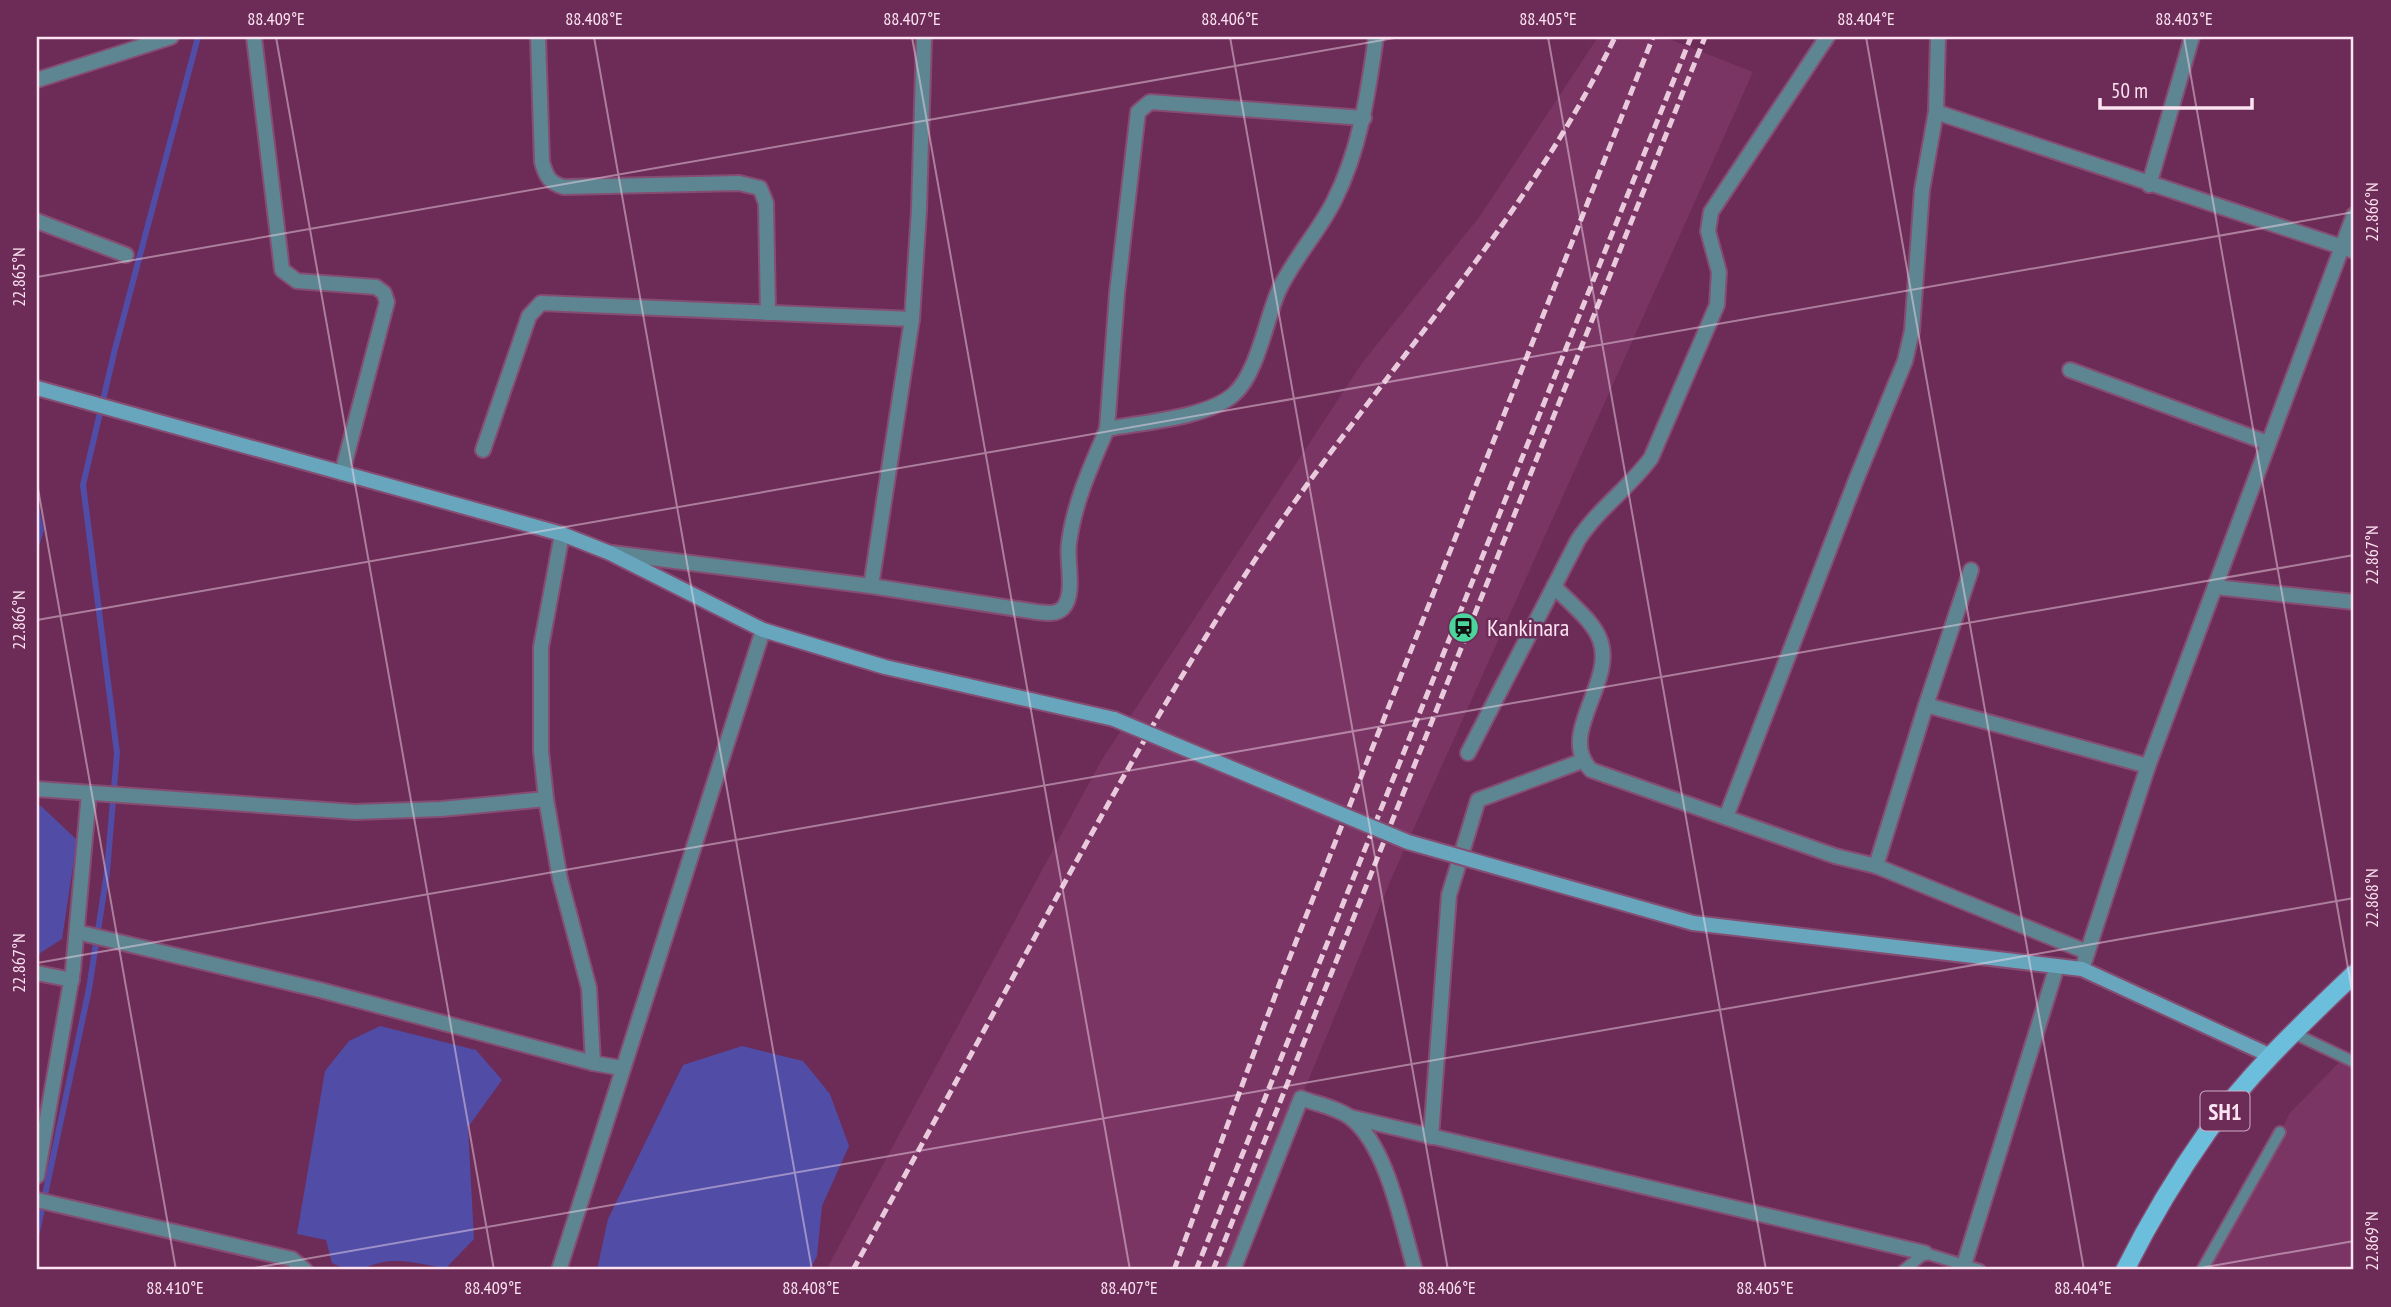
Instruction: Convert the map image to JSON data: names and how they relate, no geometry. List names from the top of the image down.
{
  "streets": {
    "main road": ["SH1"]
  },
  "places": {
    "station": ["Kankinara"]
  },
  "scale_bar": "50 m",
  "coordinates": [
    "88.409°E",
    "88.408°E",
    "88.407°E",
    "88.406°E",
    "88.405°E",
    "88.404°E",
    "88.403°E",
    "22.866°N",
    "22.865°N",
    "22.867°N",
    "22.868°N",
    "22.869°N",
    "88.410°E"
  ]
}
